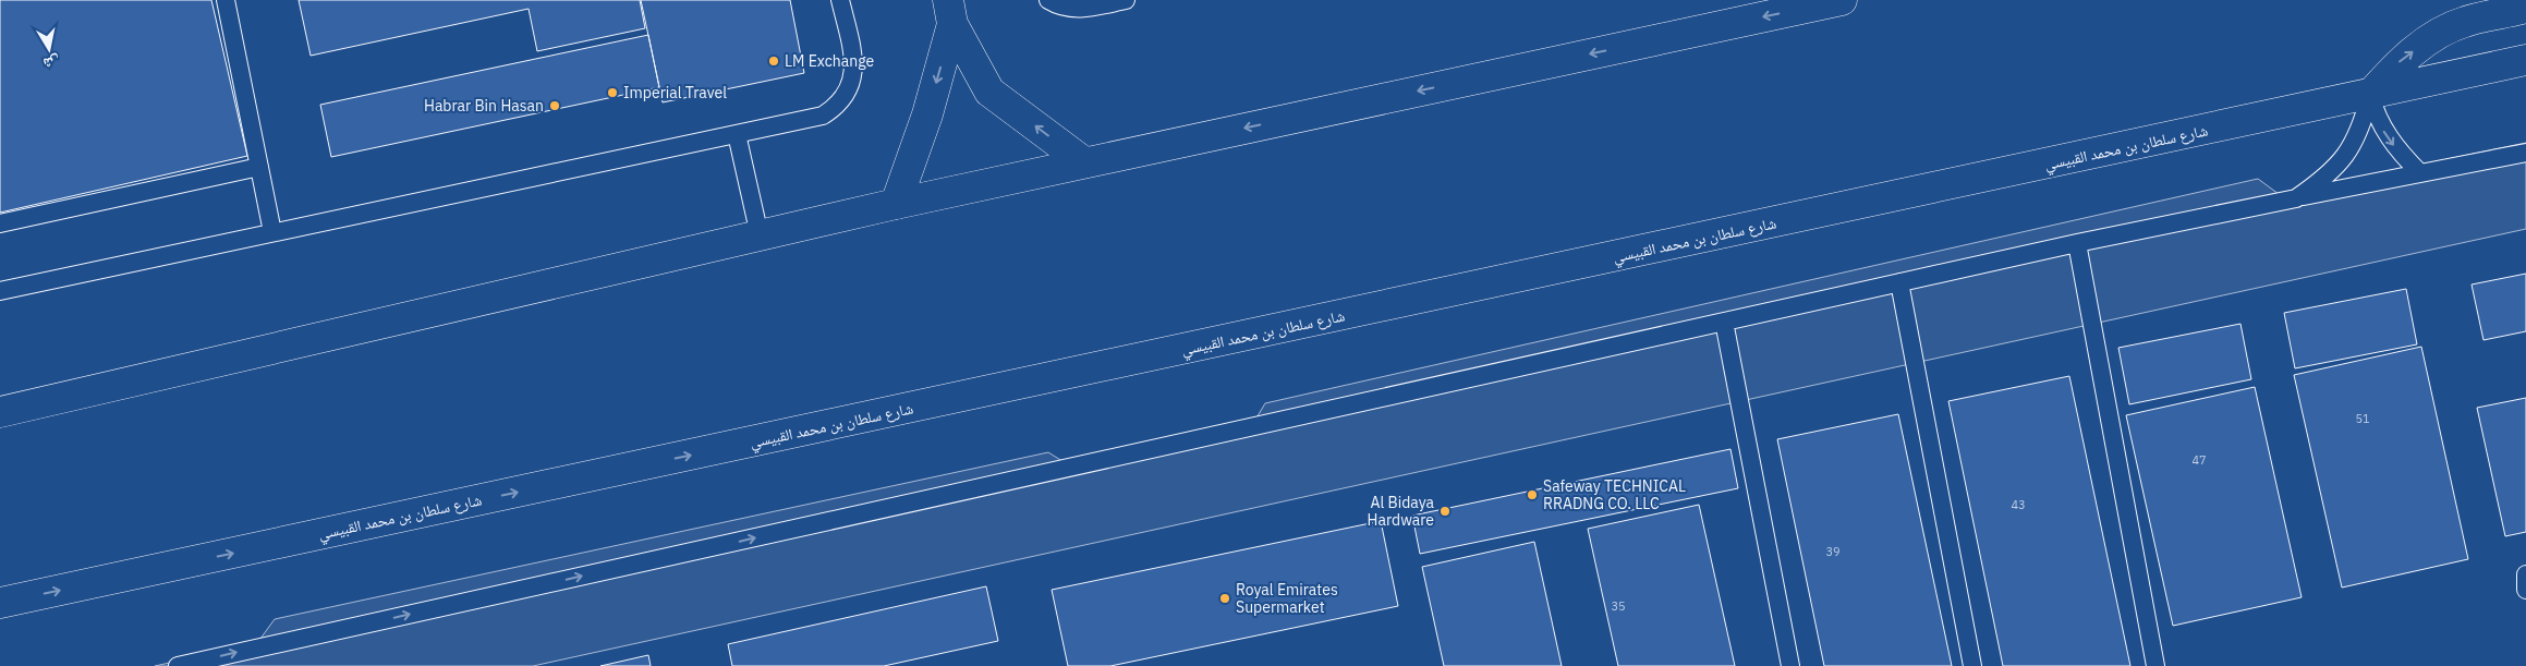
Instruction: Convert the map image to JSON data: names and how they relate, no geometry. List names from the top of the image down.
{
  "streets": {
    "main road": ["شارع سلطان بن محمد القبيسي"]
  },
  "places": [
    "LM Exchange",
    "Imperial Travel",
    "Habrar Bin Hasan",
    "Safeway TECHNICAL RRADNG CO. LLC",
    "Al Bidaya Hardware",
    "Royal Emirates Supermarket"
  ],
  "house_numbers": [
    "51",
    "47",
    "43",
    "39",
    "35"
  ],
  "north": "bottom"
}
